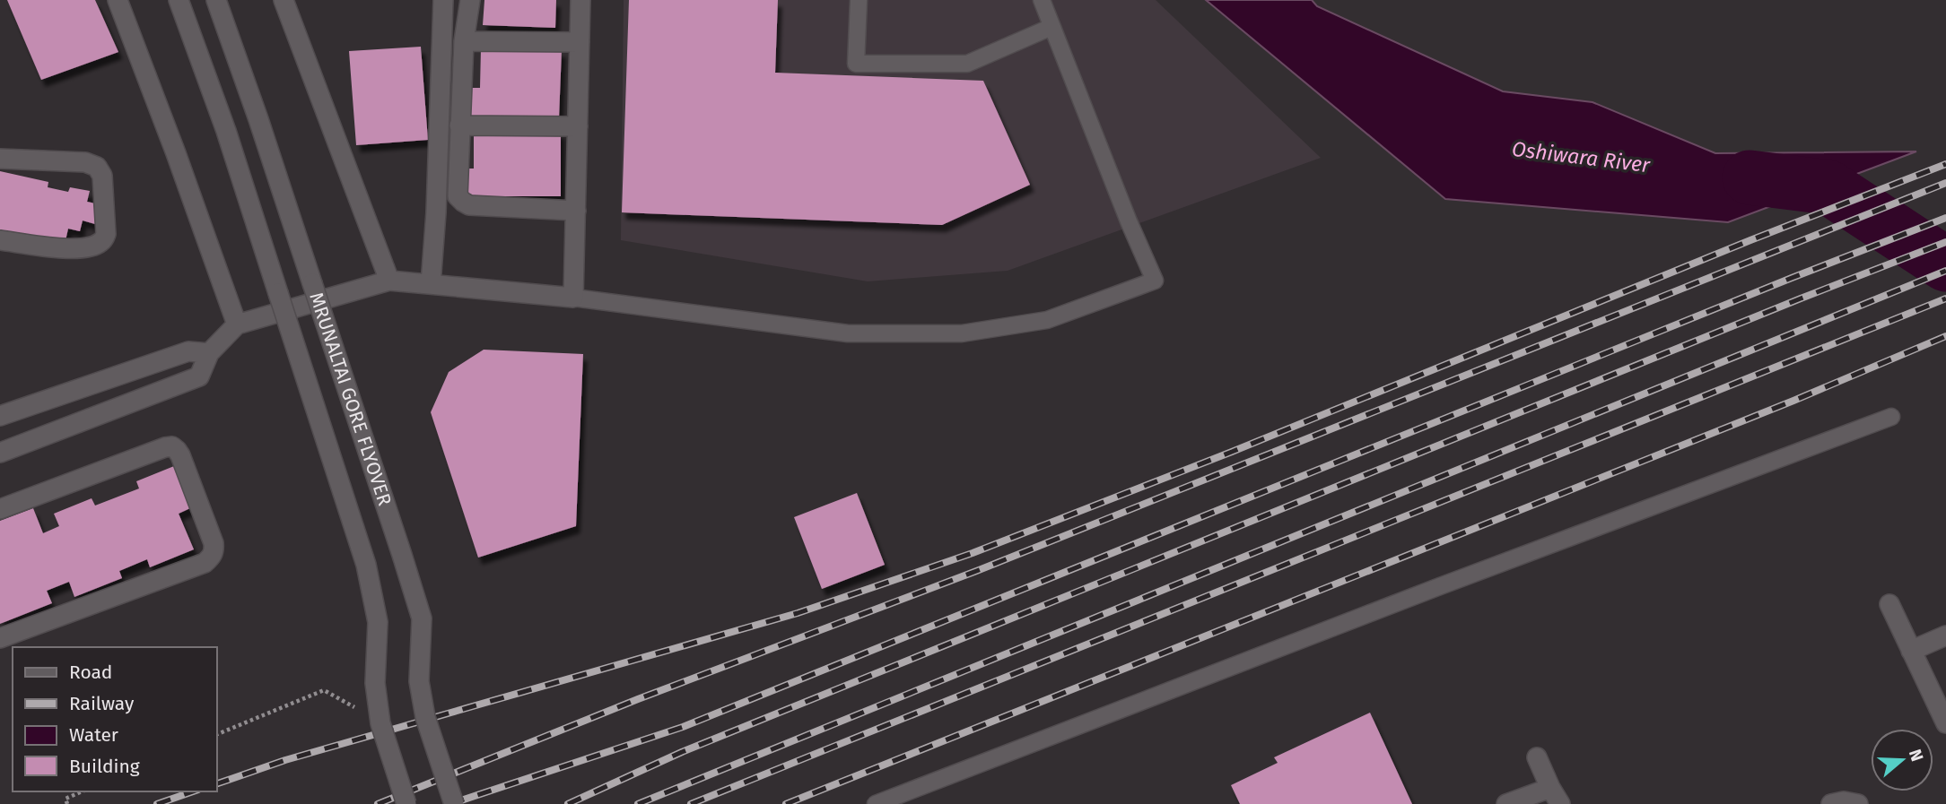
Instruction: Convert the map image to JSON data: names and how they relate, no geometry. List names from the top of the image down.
{
  "streets": {
    "street": ["MRUNALTAI GORE FLYOVER"]
  },
  "water": ["Oshiwara River"],
  "legend": [
    "Road",
    "Railway",
    "Water",
    "Building"
  ],
  "north": "right"
}
